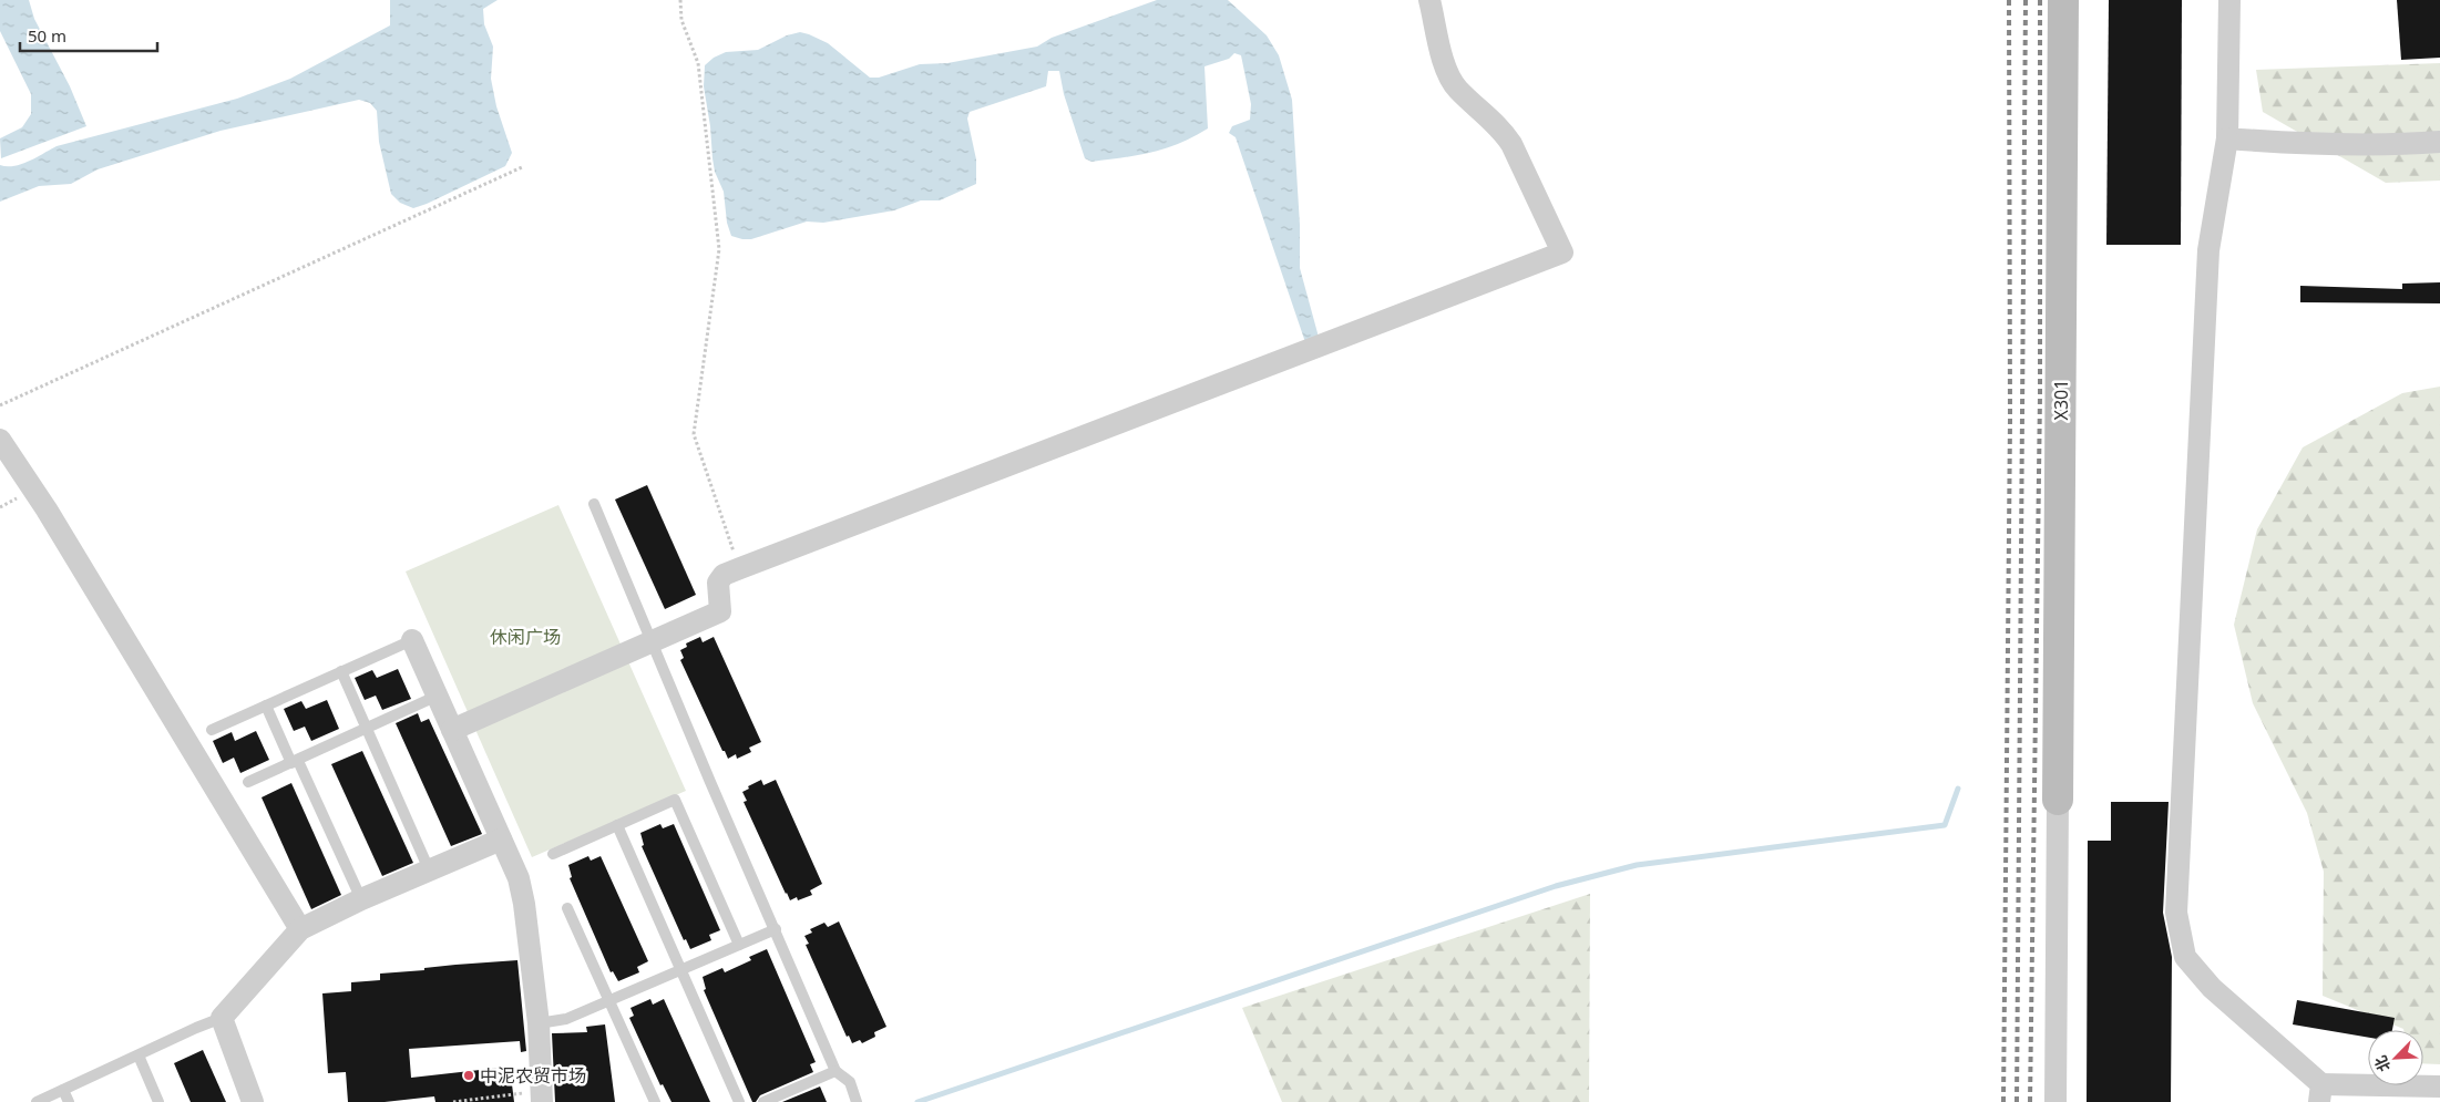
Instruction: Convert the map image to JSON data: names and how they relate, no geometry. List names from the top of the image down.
{
  "streets": {
    "main road": ["X301"]
  },
  "parks": ["休闲广场"],
  "places": ["中泥农贸市场"],
  "scale_bar": "50 m",
  "north": "bottom left"
}
